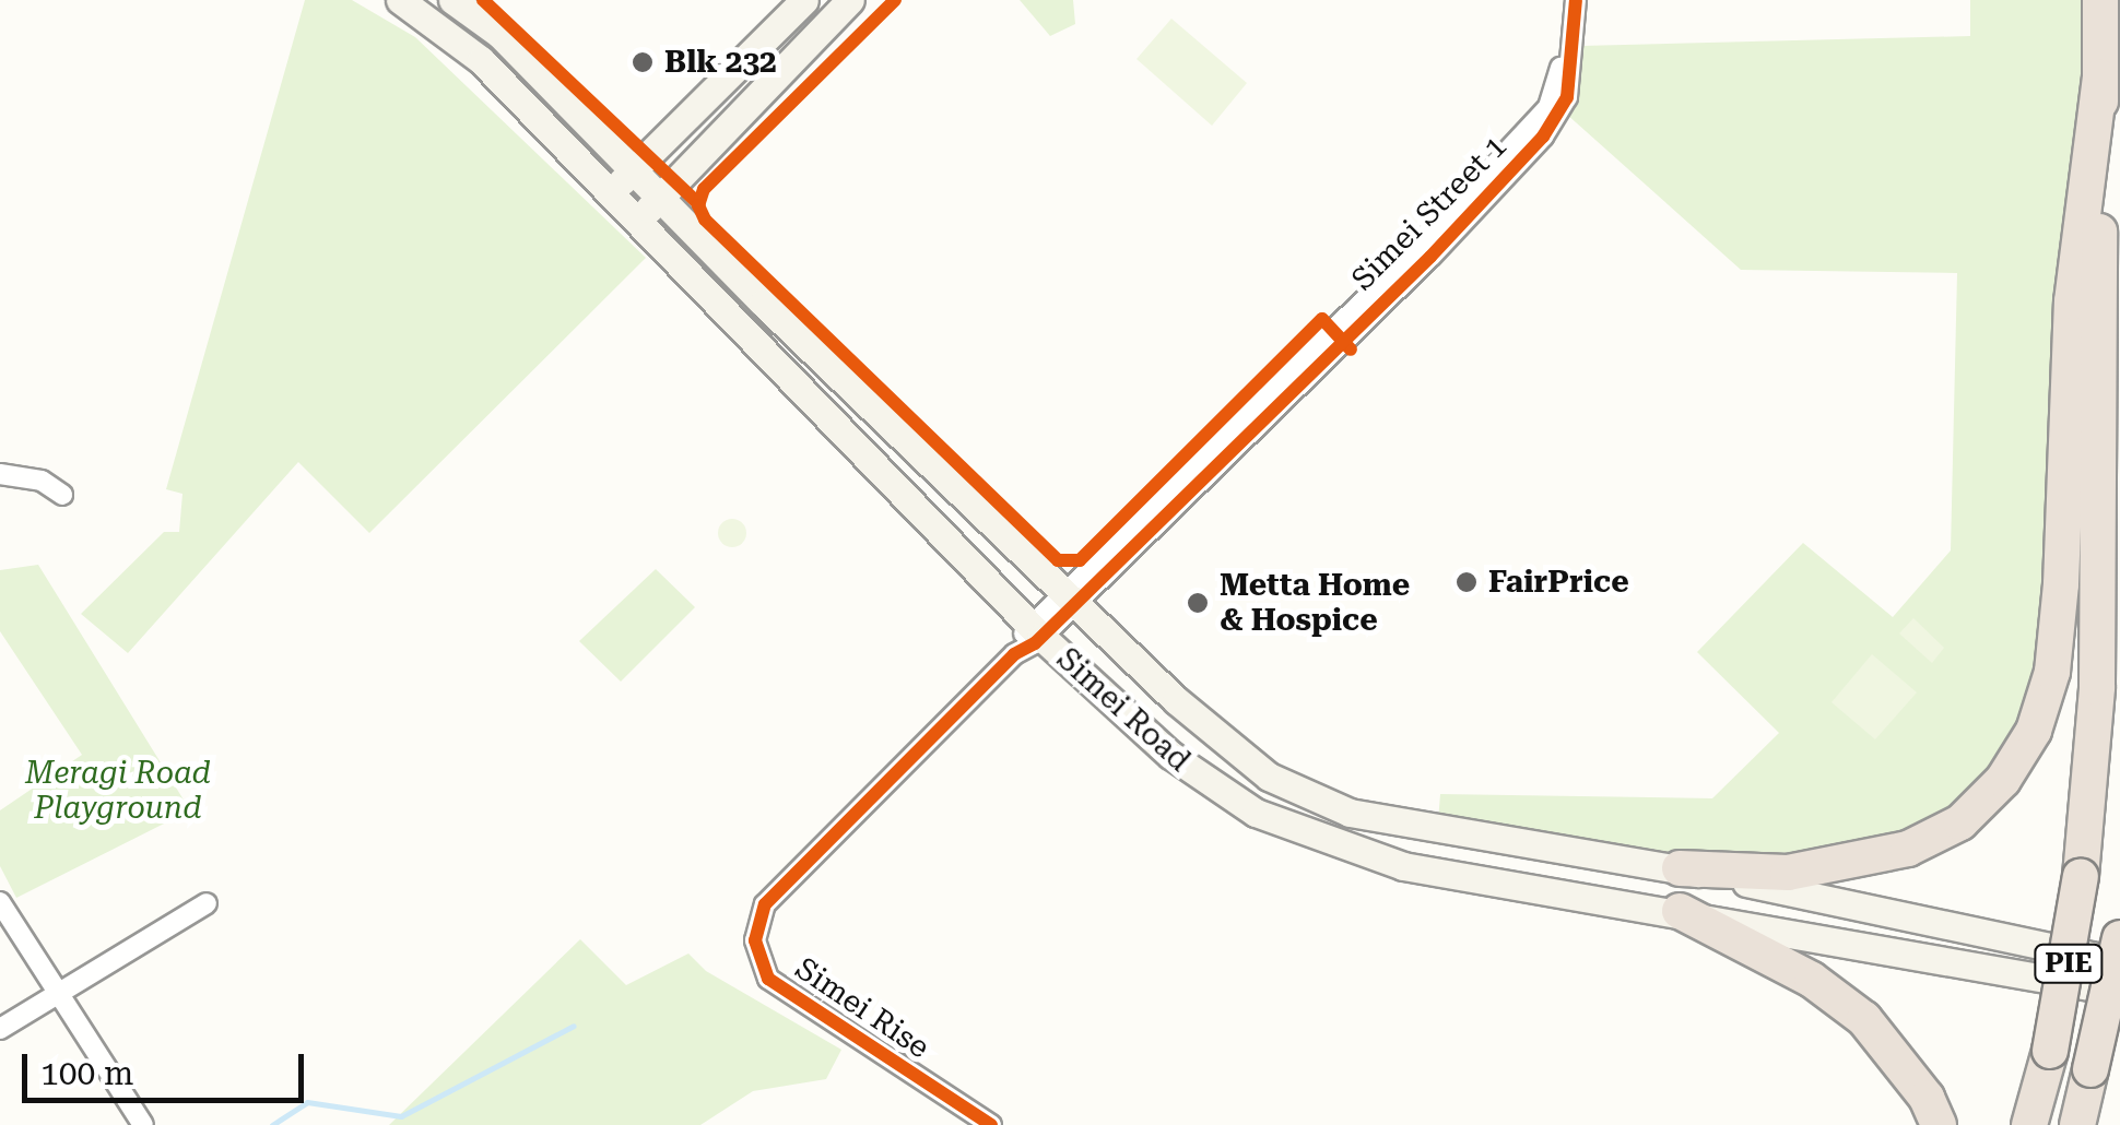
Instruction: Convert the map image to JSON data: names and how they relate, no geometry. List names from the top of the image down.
{
  "streets": {
    "highway": ["PIE"],
    "main road": ["Simei Road"],
    "street": ["Simei Street 1", "Simei Rise"]
  },
  "crossings": [
    ["Simei Street 1", "Simei Road"],
    ["Simei Street 1", "Simei Rise"],
    ["Simei Road", "PIE"]
  ],
  "parks": ["Meragi Road Playground"],
  "places": ["Blk 232", "FairPrice", "Metta Home & Hospice"],
  "scale_bar": "100 m"
}
